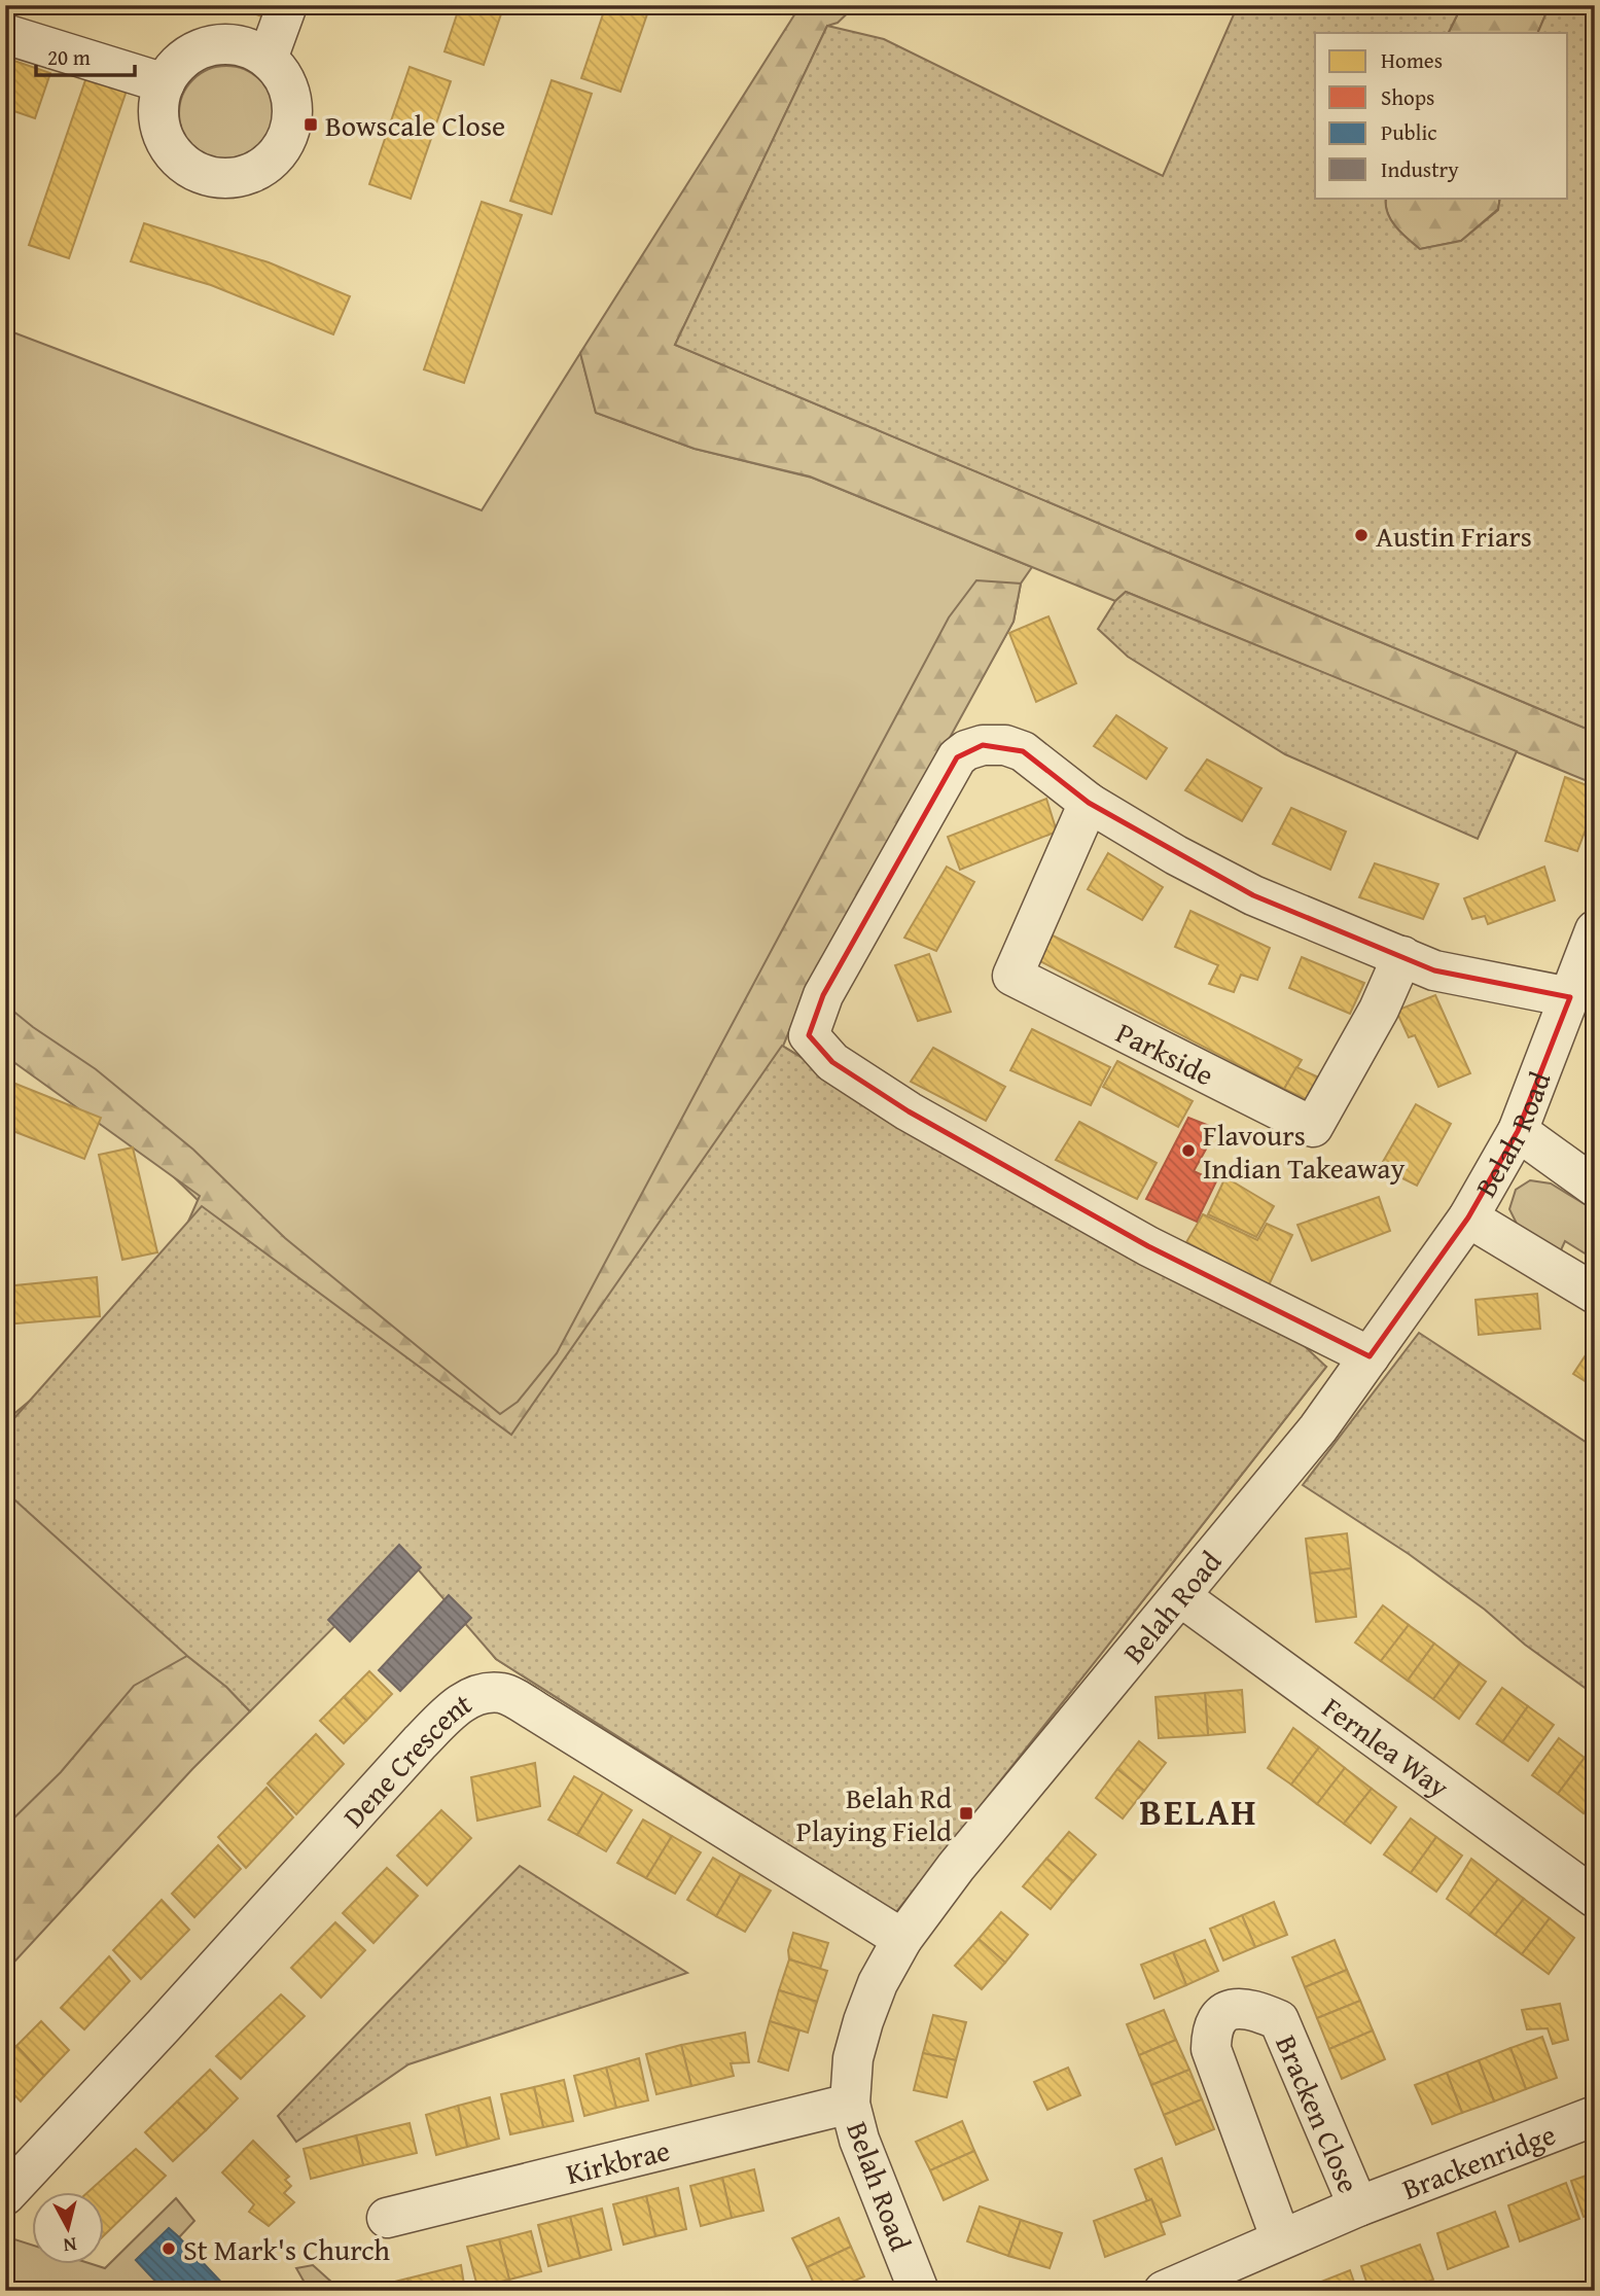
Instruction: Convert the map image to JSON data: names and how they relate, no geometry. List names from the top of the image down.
{
  "streets": {
    "street": [
      "Parkside",
      "Belah Road",
      "Fernlea Way",
      "Dene Crescent",
      "Bracken Close",
      "Brackenridge",
      "Kirkbrae"
    ]
  },
  "crossings": [
    ["Belah Road", "Fernlea Way"],
    ["Belah Road", "Dene Crescent"],
    ["Belah Road", "Kirkbrae"],
    ["Bracken Close", "Brackenridge"]
  ],
  "districts": ["BELAH"],
  "places": {
    "transit": ["Bowscale Close", "Belah Rd Playing Field"],
    "other": ["Austin Friars", "Flavours Indian Takeaway", "St Mark's Church"]
  },
  "legend": [
    "Homes",
    "Shops",
    "Public",
    "Industry"
  ],
  "scale_bar": "20 m",
  "north": "bottom"
}
